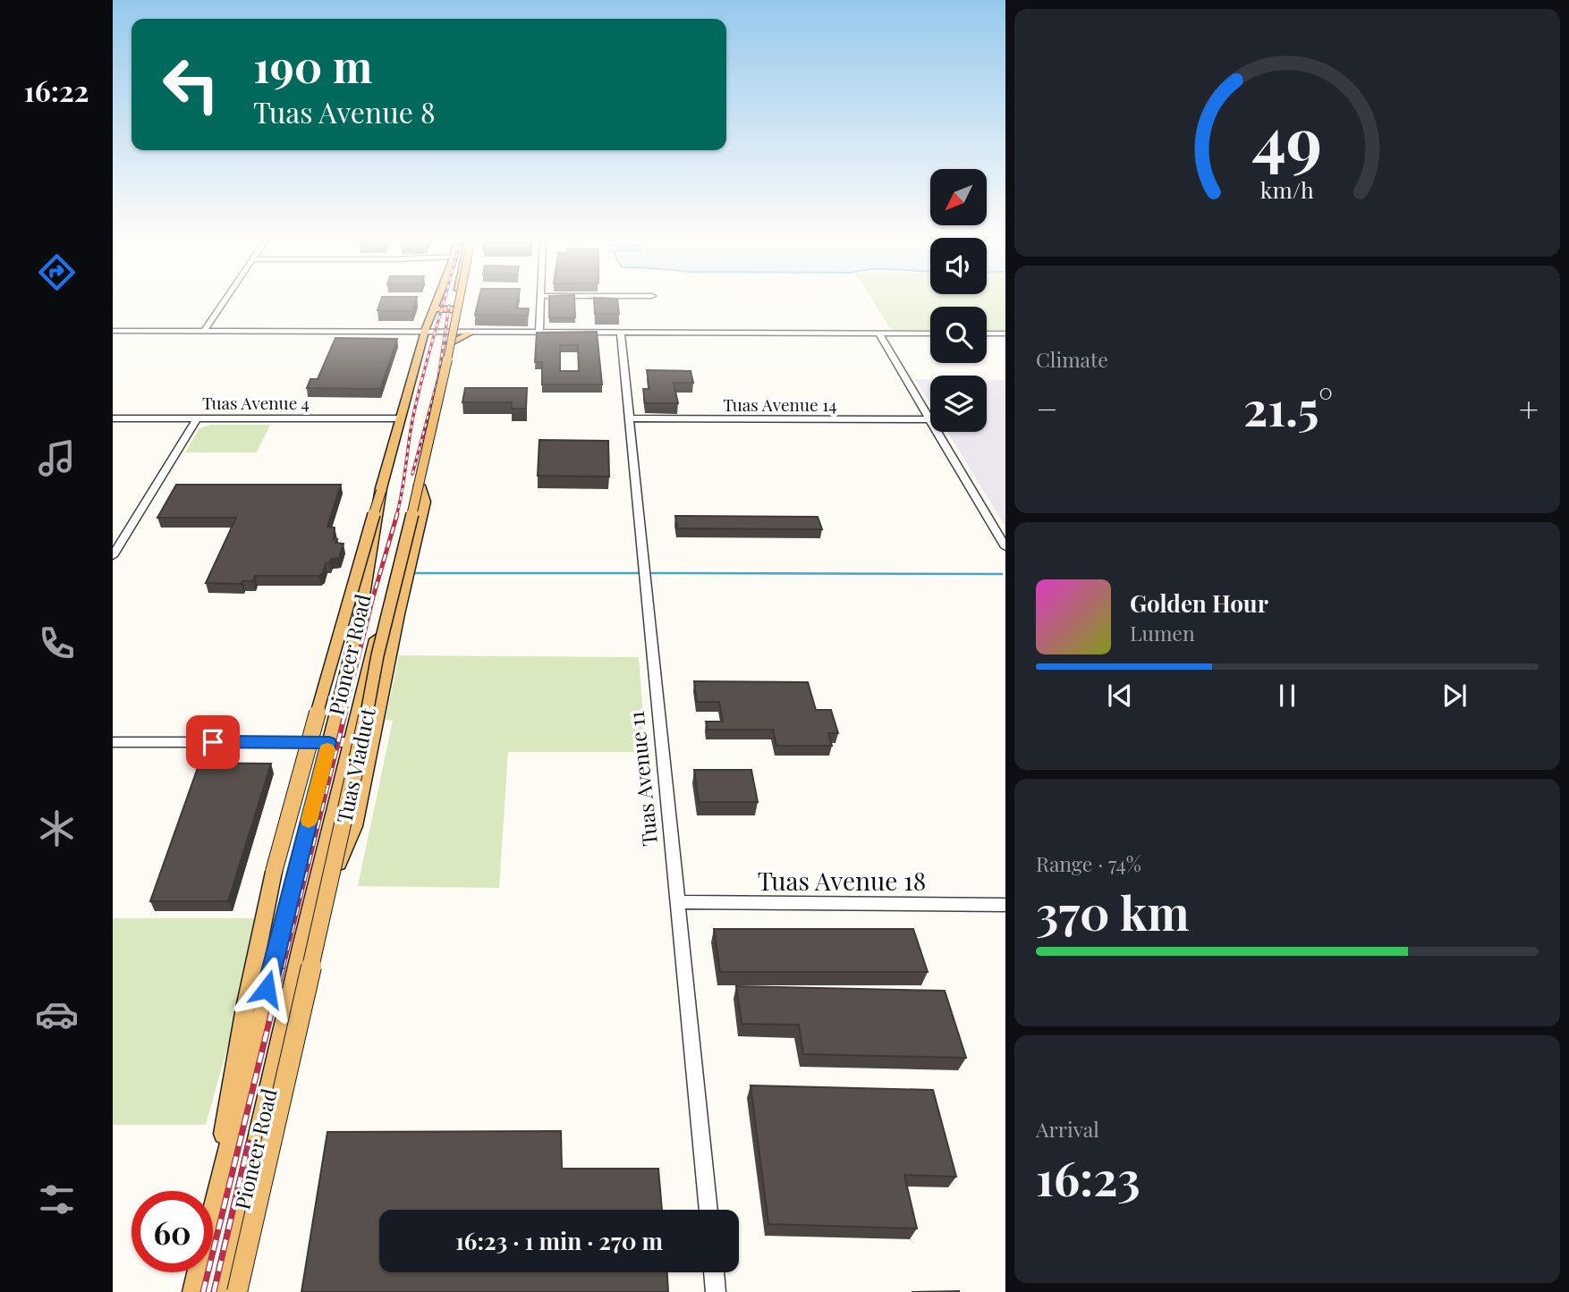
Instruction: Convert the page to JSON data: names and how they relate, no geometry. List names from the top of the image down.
{
  "streets": {
    "main road": ["Pioneer Road", "Tuas Viaduct"],
    "street": [
      "Tuas Avenue 4",
      "Tuas Avenue 14",
      "Tuas Avenue 11",
      "Tuas Avenue 18"
    ]
  },
  "crossings": [
    ["Tuas Avenue 4", "Pioneer Road"],
    ["Tuas Avenue 14", "Tuas Avenue 11"],
    ["Tuas Avenue 11", "Tuas Avenue 18"]
  ],
  "north": "bottom left",
  "page": {
    "tabs": "16:22",
    "turn": ["190 m", "Tuas Avenue 8"],
    "tile": [
      "Climate",
      ["Range · 74%", "370 km"],
      ["Arrival", "16:23"]
    ],
    "heat": ["−", "21.5°", "+"],
    "song": ["Golden Hour", "Lumen"],
    "limit": "60",
    "trip": "16:23 · 1 min · 270 m",
    "gauge": ["49", "km/h"]
  }
}
